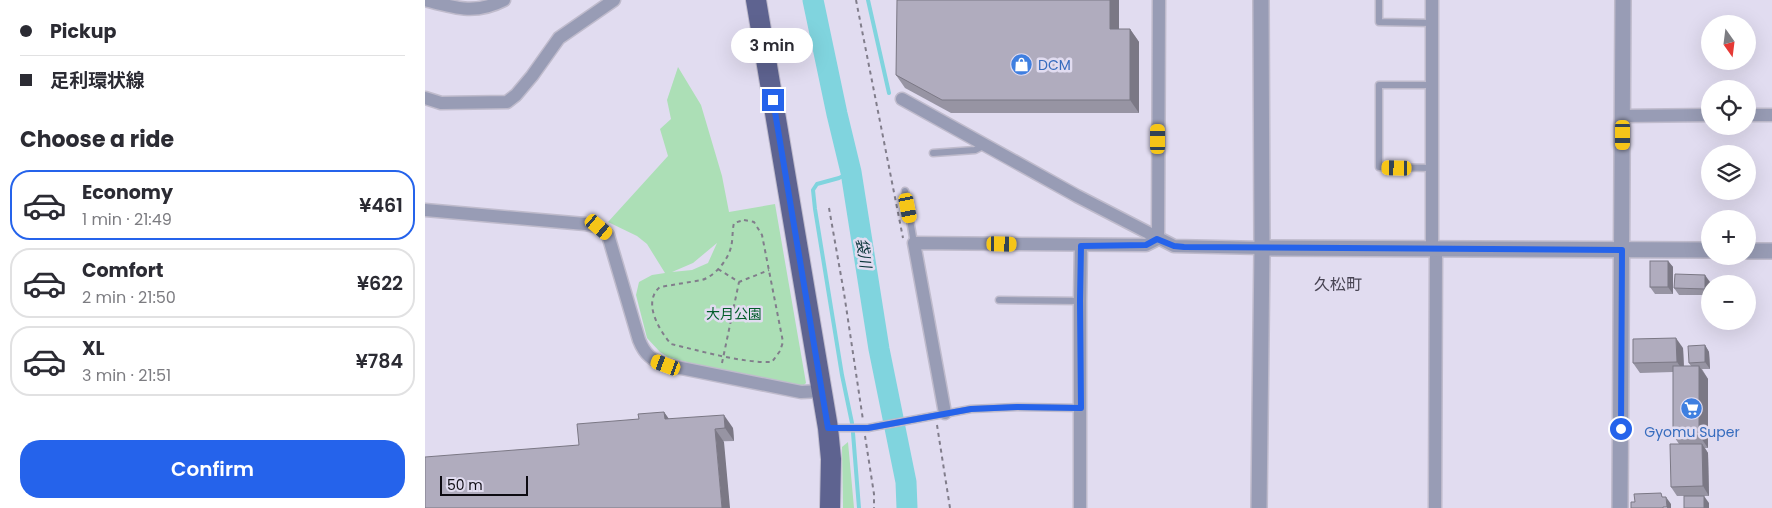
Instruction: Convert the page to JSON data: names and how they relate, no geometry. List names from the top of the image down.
{
  "districts": ["久松町"],
  "water": ["袋川"],
  "parks": ["大月公園"],
  "places": {
    "shop": ["DCM"],
    "supermarket": ["Gyomu Super"]
  },
  "scale_bar": "50 m",
  "north": "bottom",
  "page": {
    "banner": ["Pickup", "足利環状線"],
    "map_buttons": ["+", "−"],
    "bubble": "3 min",
    "heading": "Choose a ride",
    "list": [
      {
        "name": "Economy",
        "note": "1 min · 21:49",
        "value": "¥461"
      },
      {
        "name": "Comfort",
        "note": "2 min · 21:50",
        "value": "¥622"
      },
      {
        "name": "XL",
        "note": "3 min · 21:51",
        "value": "¥784"
      }
    ],
    "buttons": "Confirm",
    "scale": "50 m"
  }
}
